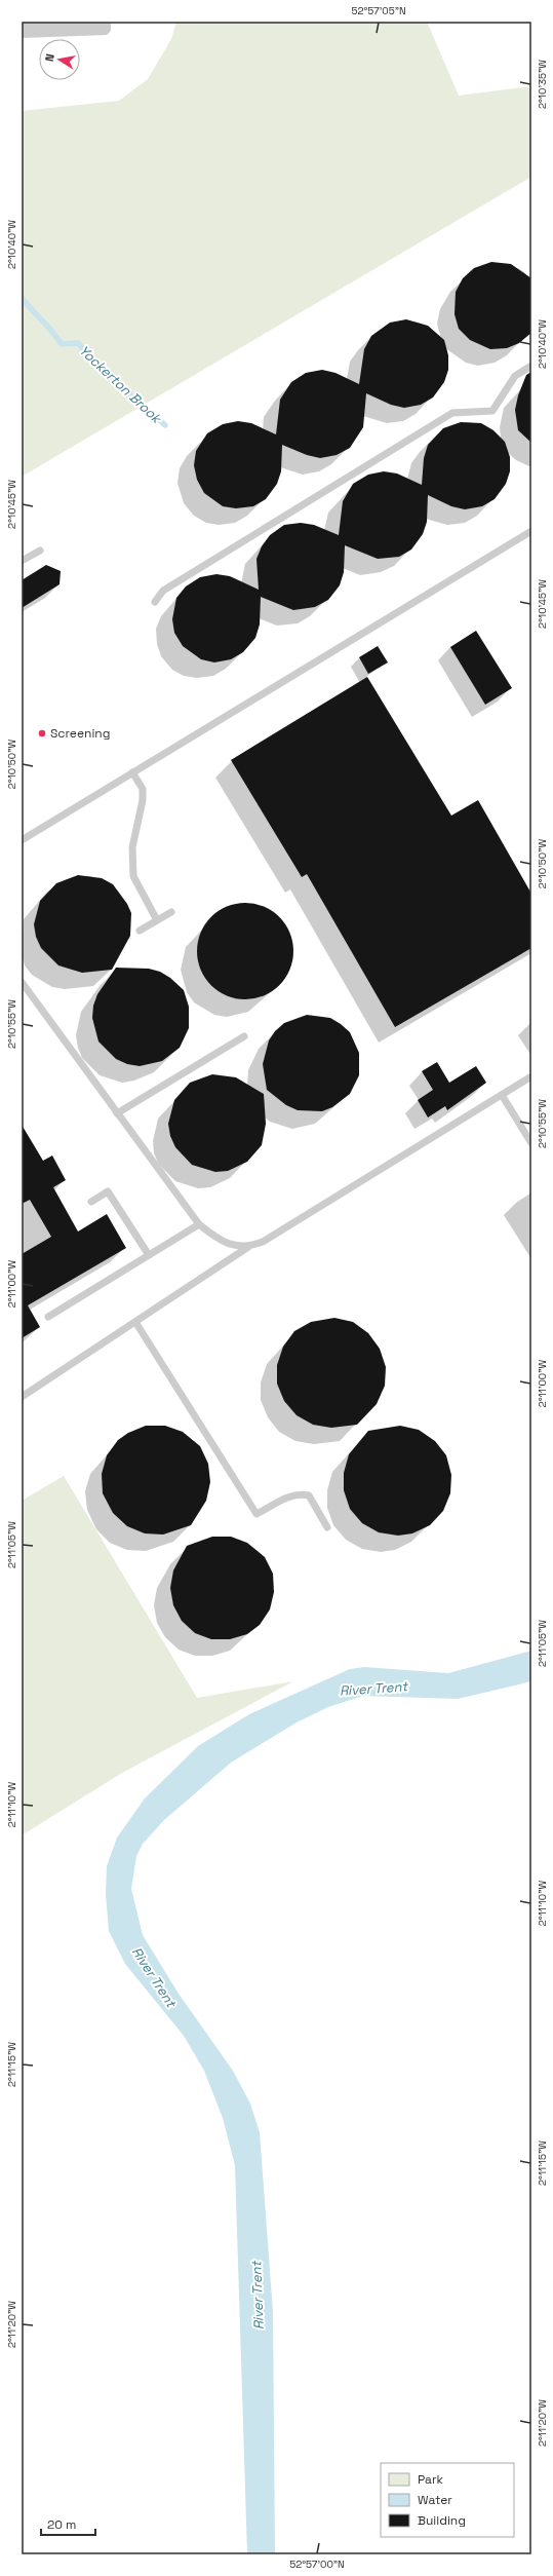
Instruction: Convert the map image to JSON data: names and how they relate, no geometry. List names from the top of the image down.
{
  "water": ["Yockerton Brook", "River Trent"],
  "places": ["Screening"],
  "legend": ["Park", "Water", "Building"],
  "scale_bar": "20 m",
  "north": "left",
  "coordinates": [
    "52°57'05\"N",
    "2°10'35\"W",
    "2°10'40\"W",
    "2°10'45\"W",
    "2°10'50\"W",
    "2°10'55\"W",
    "2°11'00\"W",
    "2°11'05\"W",
    "2°11'10\"W",
    "2°11'15\"W",
    "2°11'20\"W",
    "52°57'00\"N"
  ]
}
